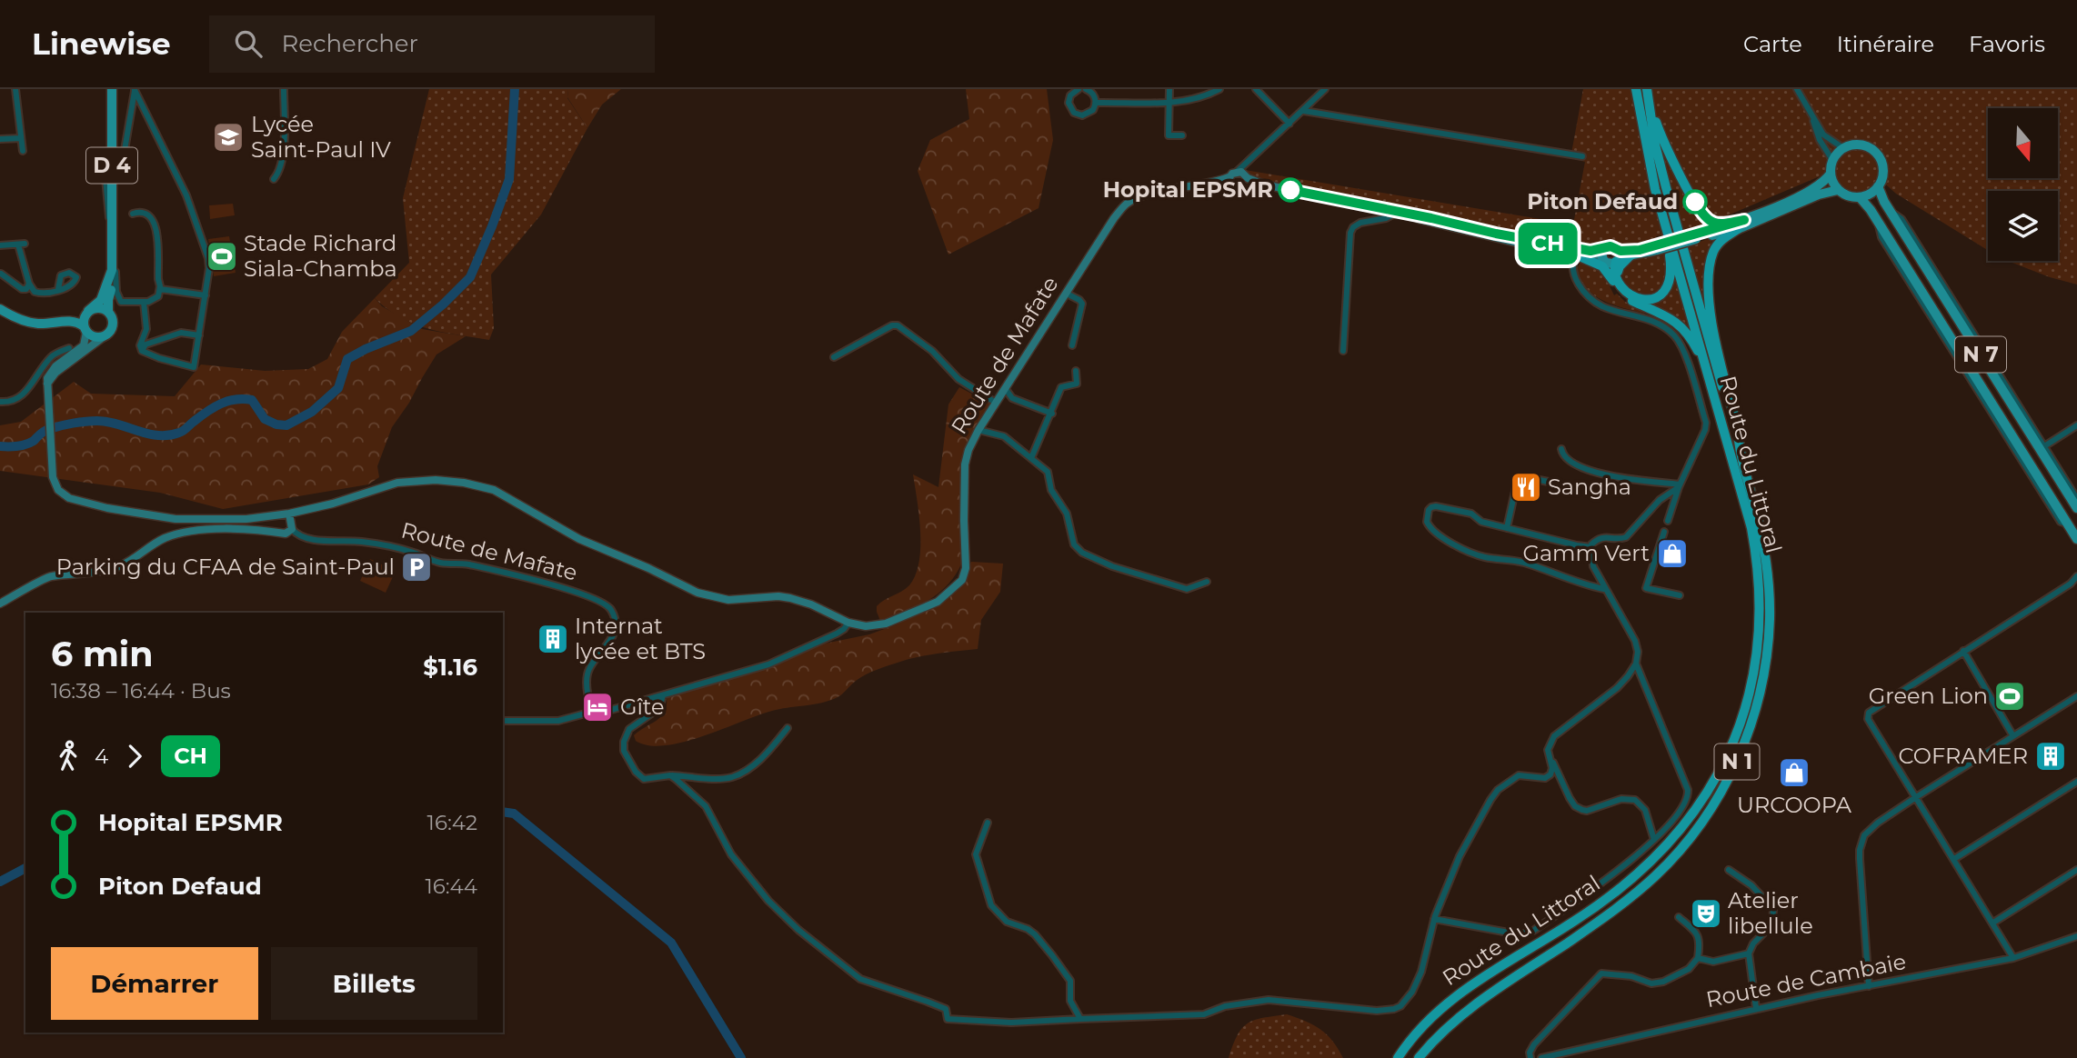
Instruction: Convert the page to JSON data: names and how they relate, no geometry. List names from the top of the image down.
{
  "streets": {
    "highway": ["Route du Littoral", "N 1"],
    "main road": ["D 4", "N 7", "Route de Mafate"],
    "street": ["Route de Cambaie"]
  },
  "places": {
    "school or university": ["Lycée Saint-Paul IV"],
    "other": ["Hopital EPSMR", "Piton Defaud"],
    "sports": ["Stade Richard Siala-Chamba", "Green Lion"],
    "restaurant": ["Sangha"],
    "shop": ["Gamm Vert", "URCOOPA"],
    "parking": ["Parking du CFAA de Saint-Paul"],
    "building": ["Internat lycée et BTS", "COFRAMER"],
    "hotel": ["Gîte"],
    "theatre": ["Atelier libellule"]
  },
  "lines": ["bus line CH"],
  "north": "bottom",
  "page": {
    "header": "Linewise",
    "search": "Rechercher",
    "nav": ["Carte", "Itinéraire", "Favoris"],
    "on_map": "CH",
    "heading": ["6 min", "16:38 – 16:44 · Bus", "$1.16"],
    "legs": ["4", "CH"],
    "list": [
      {
        "name": "Hopital EPSMR",
        "value": "16:42"
      },
      {
        "name": "Piton Defaud",
        "value": "16:44"
      }
    ],
    "buttons": ["Démarrer", "Billets"]
  }
}
